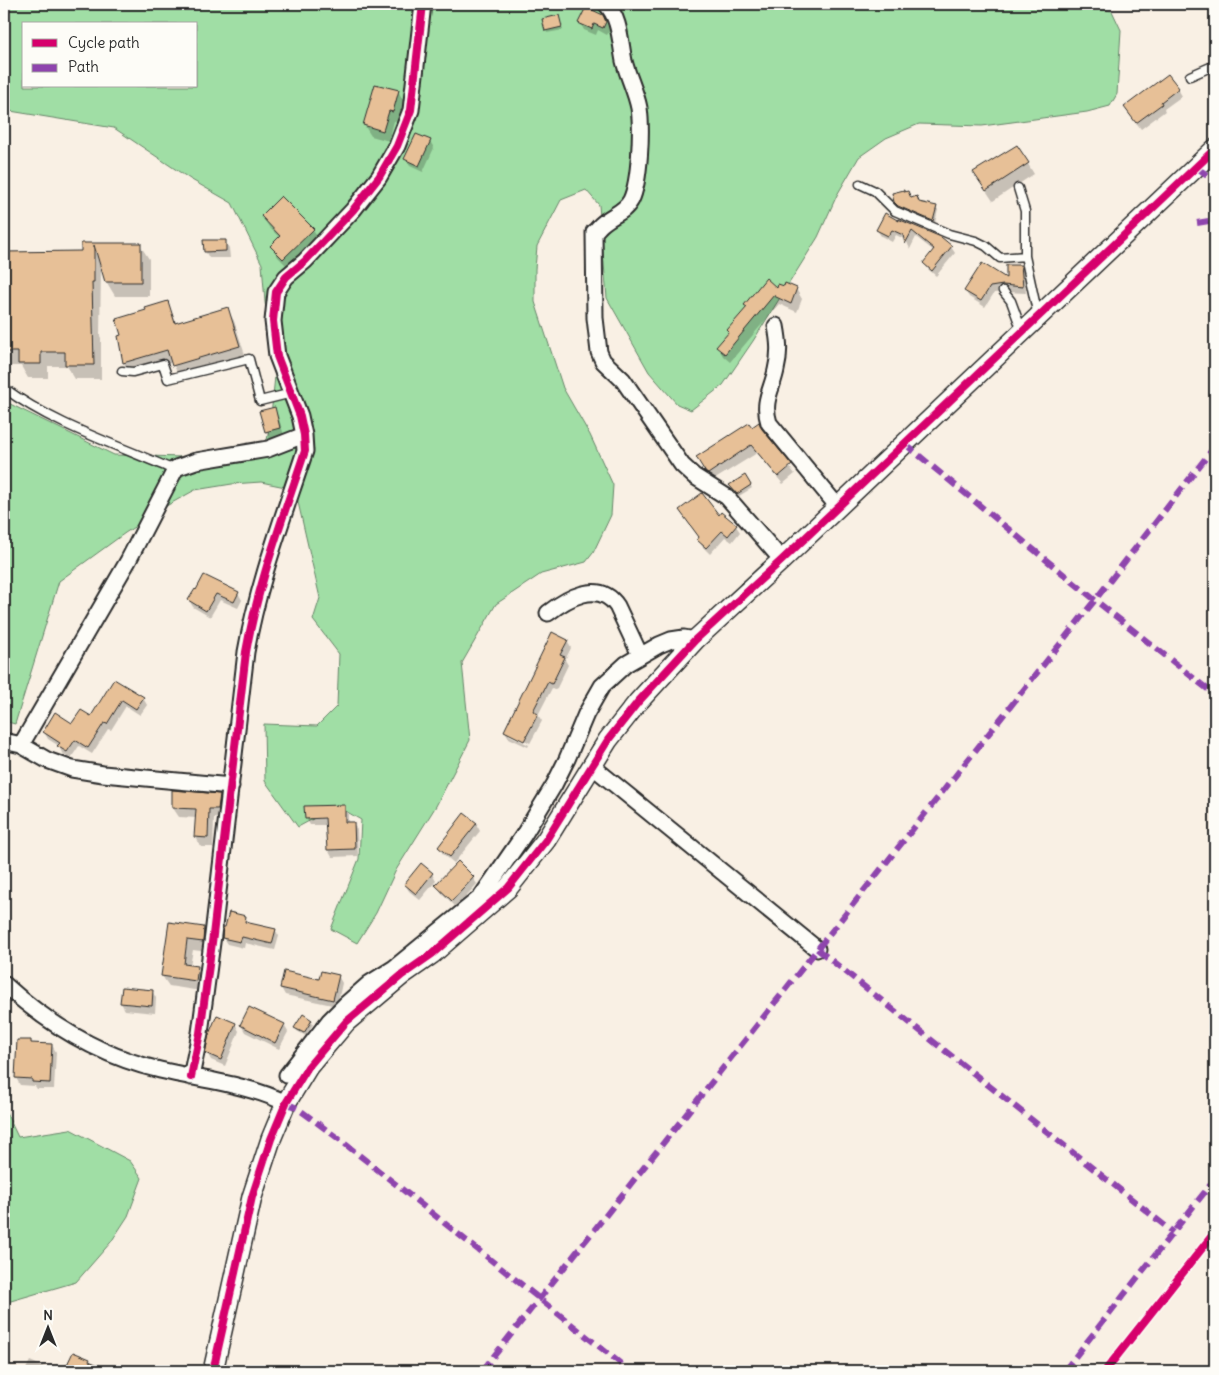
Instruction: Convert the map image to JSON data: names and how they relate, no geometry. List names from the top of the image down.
{
  "legend": ["Cycle path", "Path"],
  "north": "top"
}
